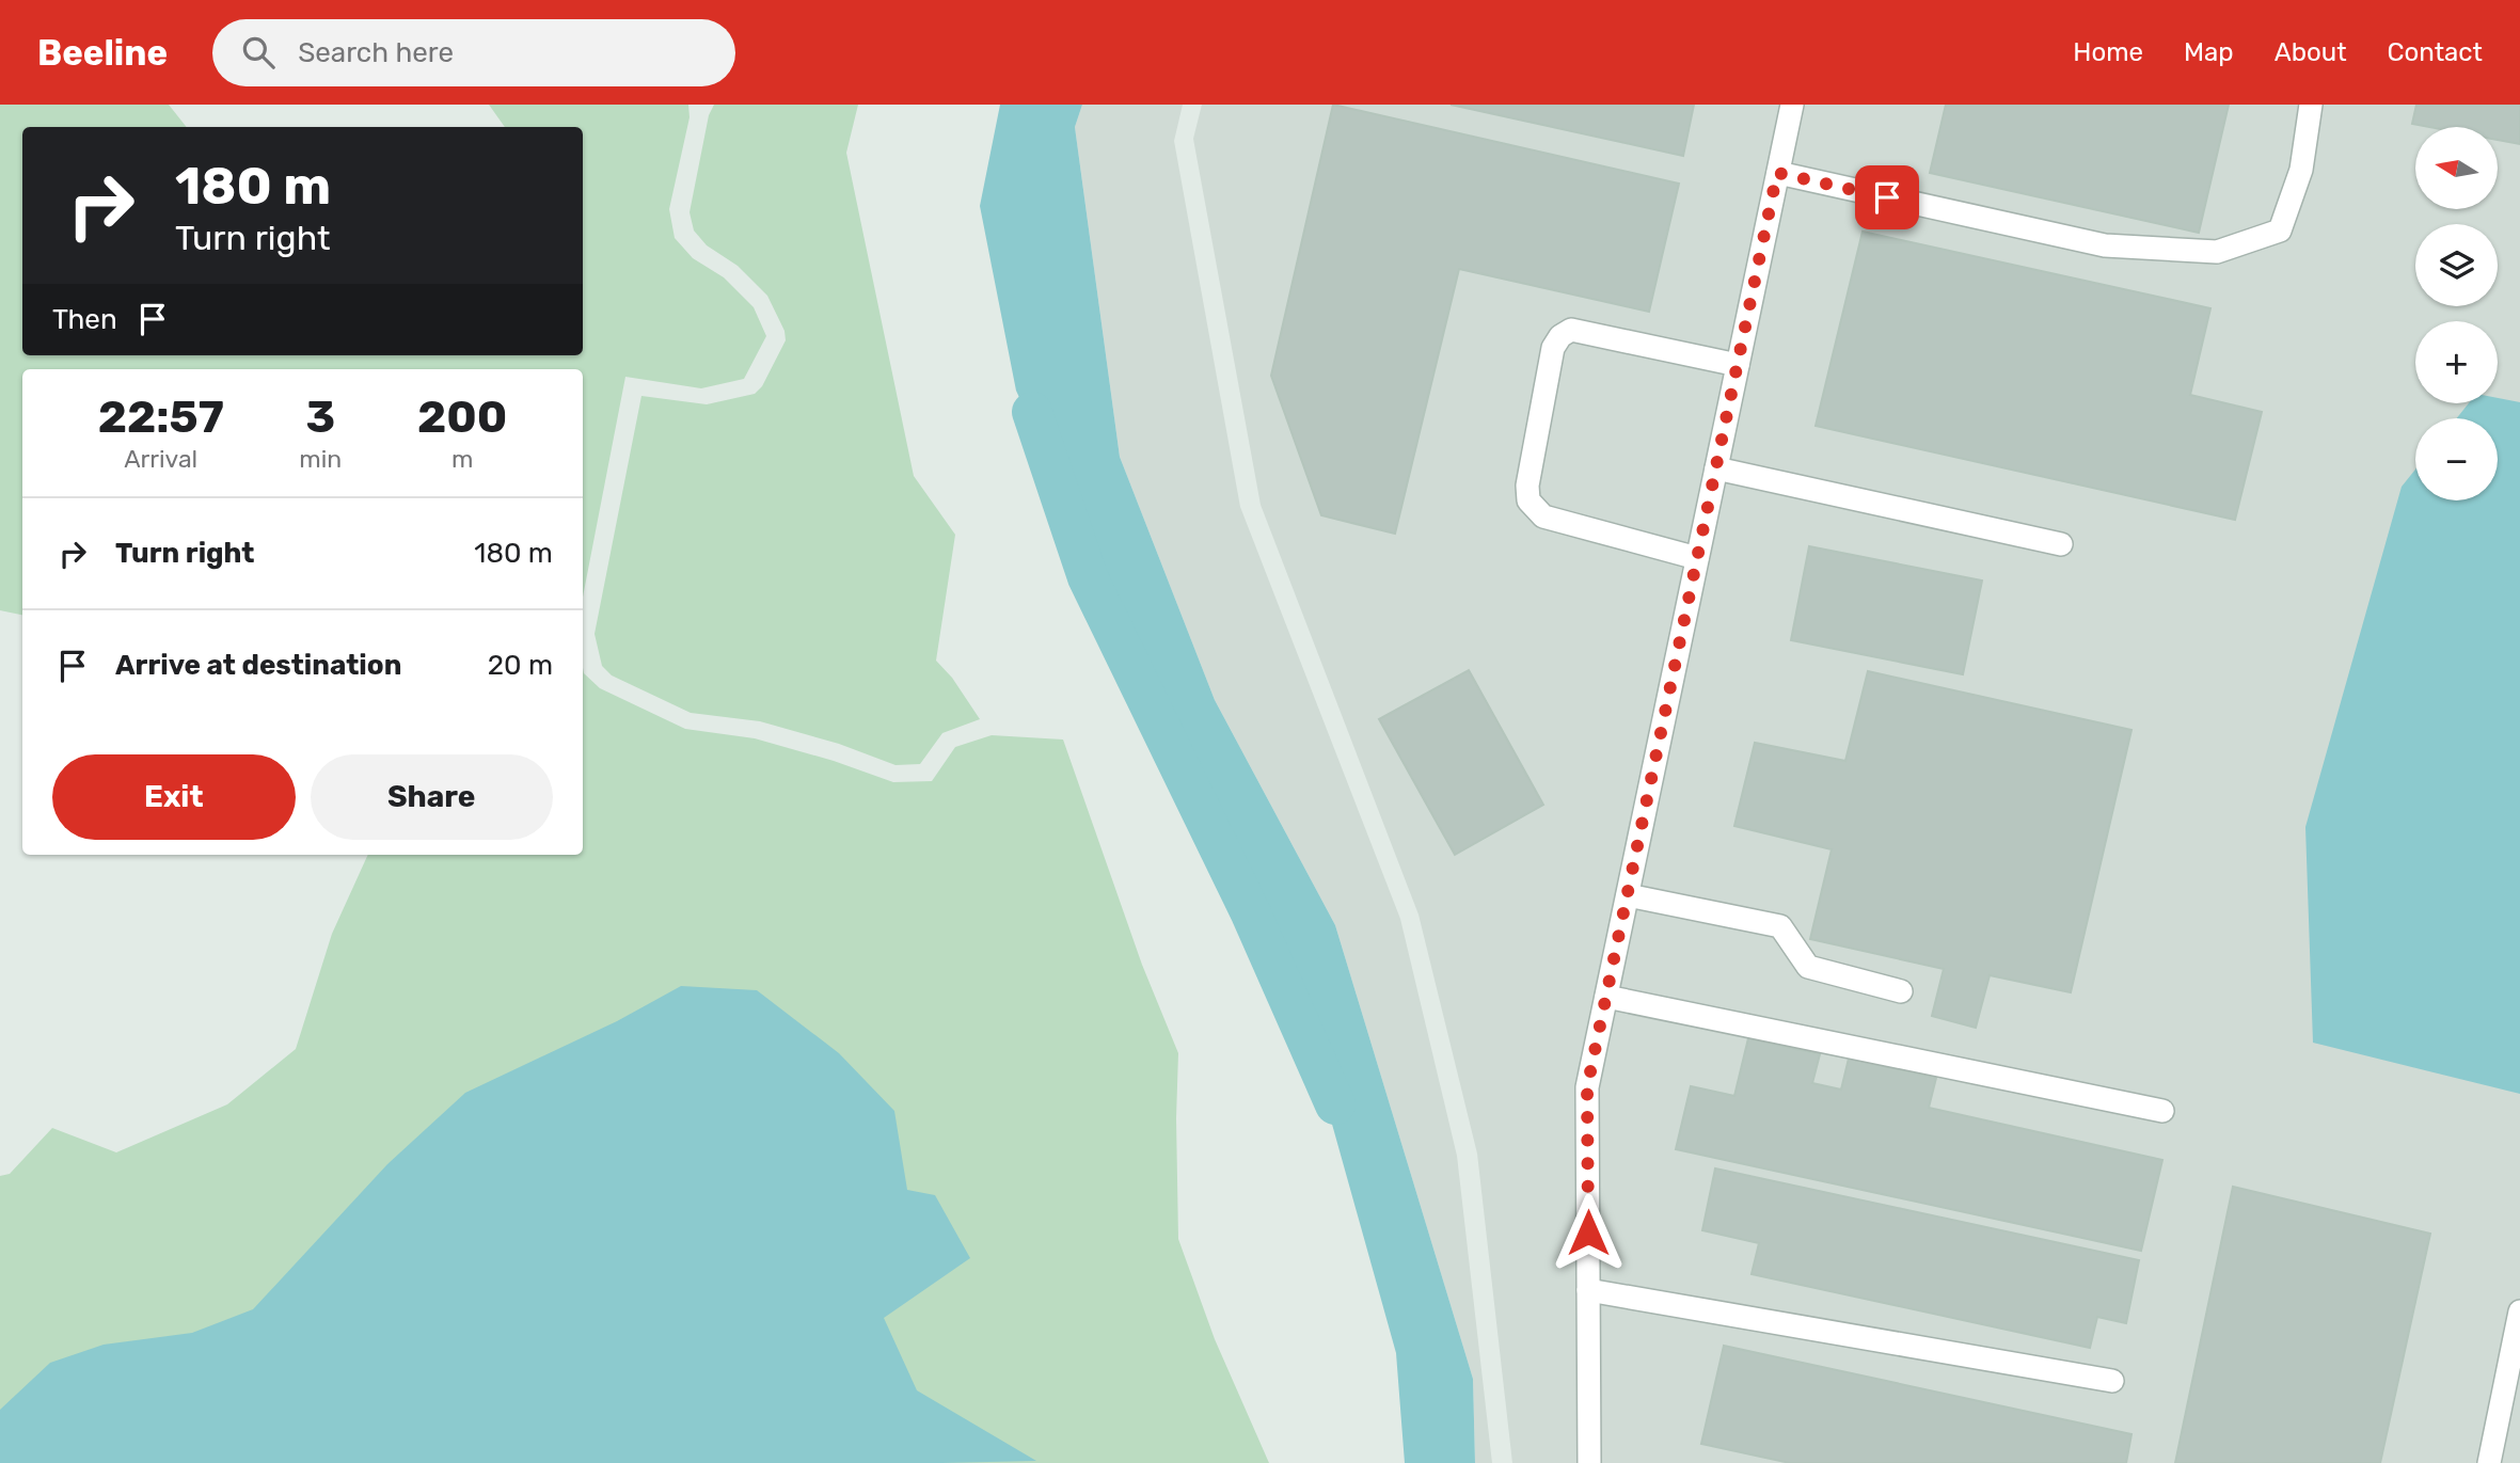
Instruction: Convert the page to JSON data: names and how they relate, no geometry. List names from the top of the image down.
{
  "north": "left",
  "page": {
    "header": "Beeline",
    "search": "Search here",
    "nav": [
      "Home",
      "Map",
      "About",
      "Contact"
    ],
    "map_buttons": ["+", "−"],
    "turn": ["180 m", "Turn right"],
    "then": "Then",
    "eta": [
      "22:57",
      "Arrival",
      "3",
      "min",
      "200",
      "m"
    ],
    "list": [
      {
        "name": "Turn right",
        "value": "180 m"
      },
      {
        "name": "Arrive at destination",
        "value": "20 m"
      }
    ],
    "buttons": ["Exit", "Share"]
  }
}
